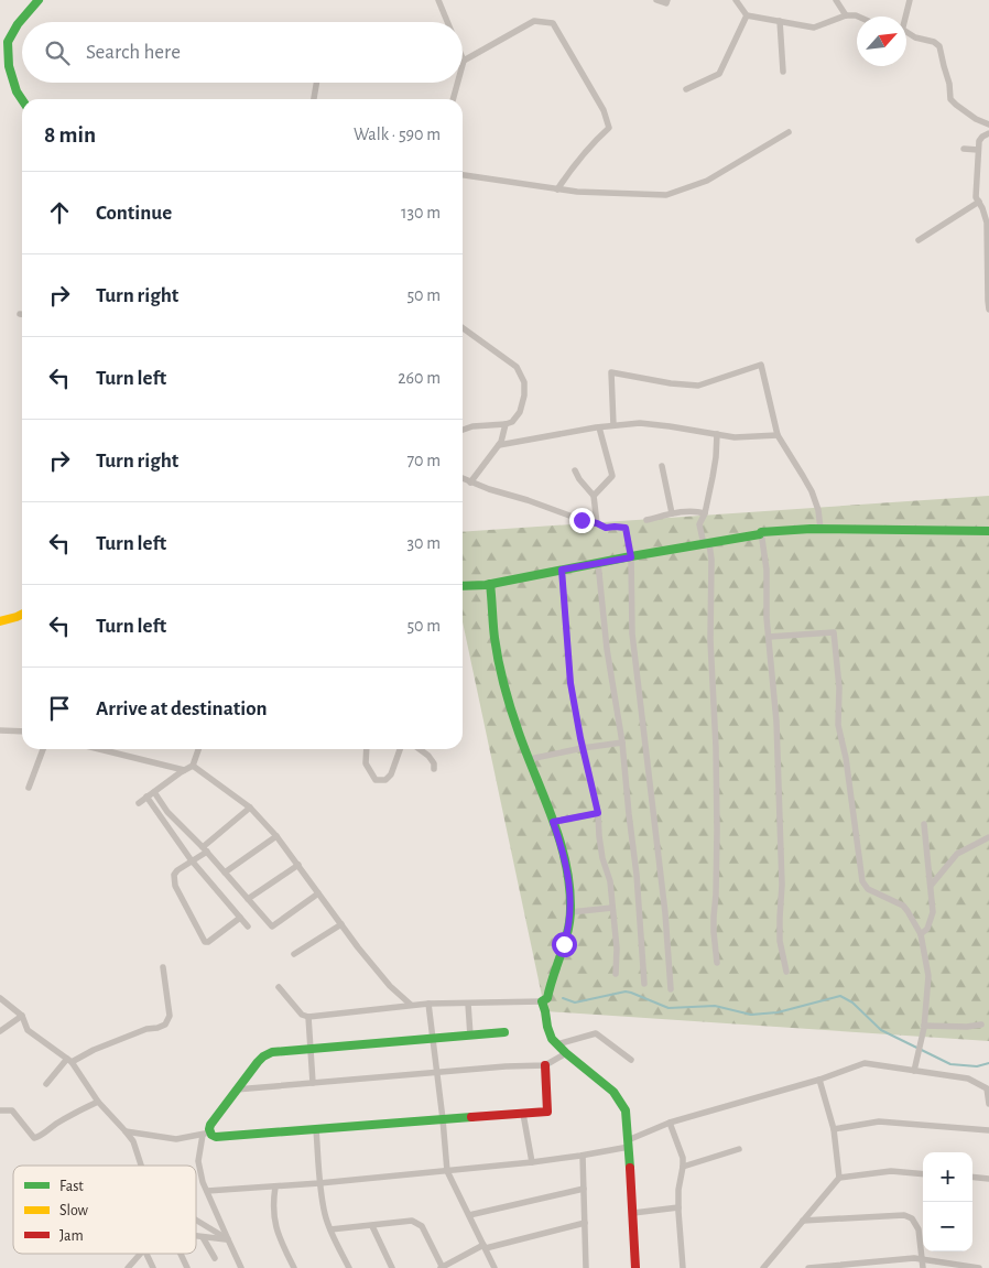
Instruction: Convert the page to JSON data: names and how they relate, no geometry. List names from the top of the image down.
{
  "legend": ["Fast", "Slow", "Jam"],
  "north": "top right",
  "page": {
    "search": "Search here",
    "heading": ["8 min", "Walk · 590 m"],
    "list": [
      ["Continue", "130 m"],
      ["Turn right", "50 m"],
      ["Turn left", "260 m"],
      ["Turn right", "70 m"],
      ["Turn left", "30 m"],
      ["Turn left", "50 m"],
      "Arrive at destination"
    ],
    "map_buttons": ["+", "−"]
  }
}
